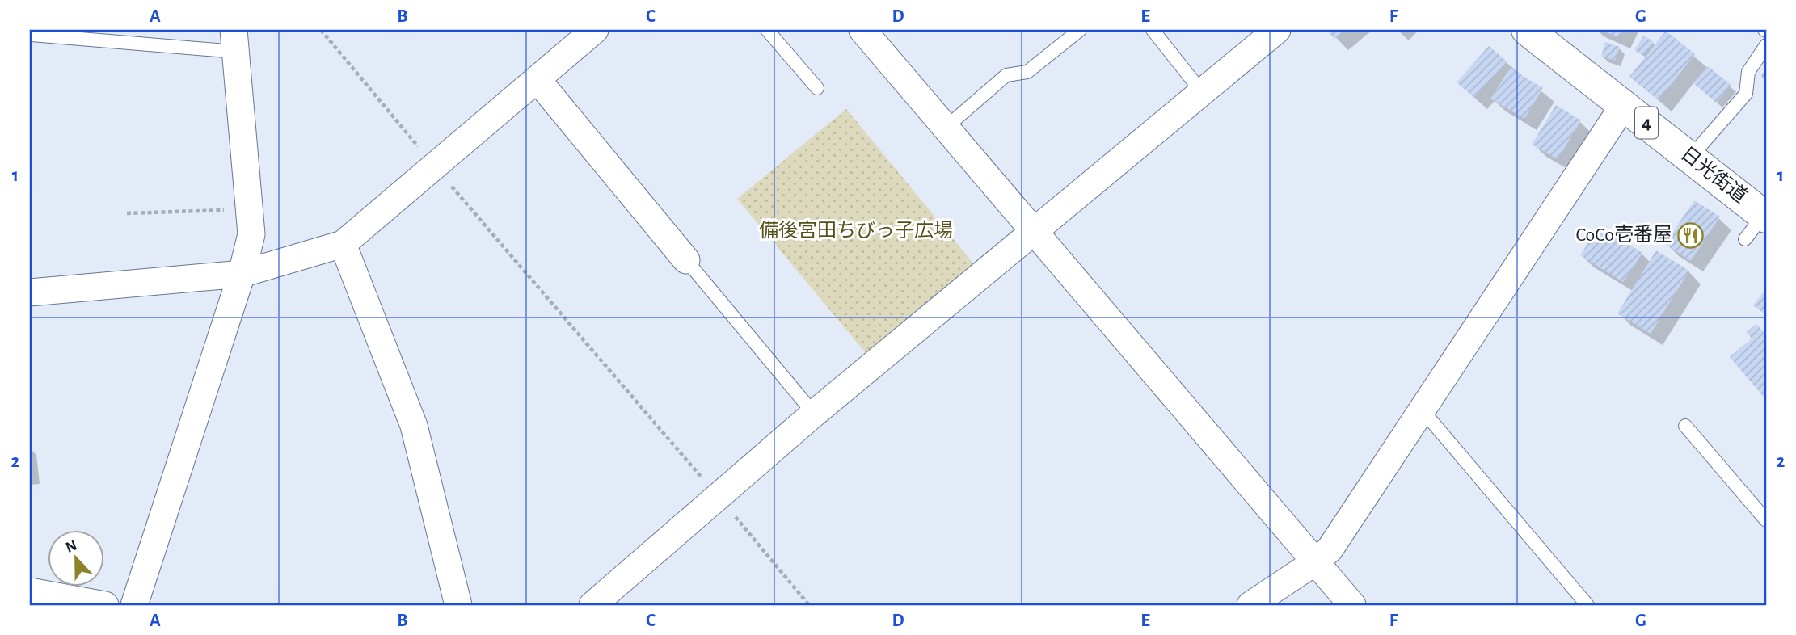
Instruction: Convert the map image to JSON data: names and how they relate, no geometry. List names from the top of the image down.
{
  "streets": {
    "highway": ["4", "日光街道"]
  },
  "parks": ["備後宮田ちびっ子広場"],
  "places": {
    "restaurant": ["CoCo壱番屋"]
  },
  "north": "top",
  "grid": {
    "columns": [
      "A",
      "B",
      "C",
      "D",
      "E",
      "F",
      "G"
    ],
    "rows": ["1", "2"]
  }
}
